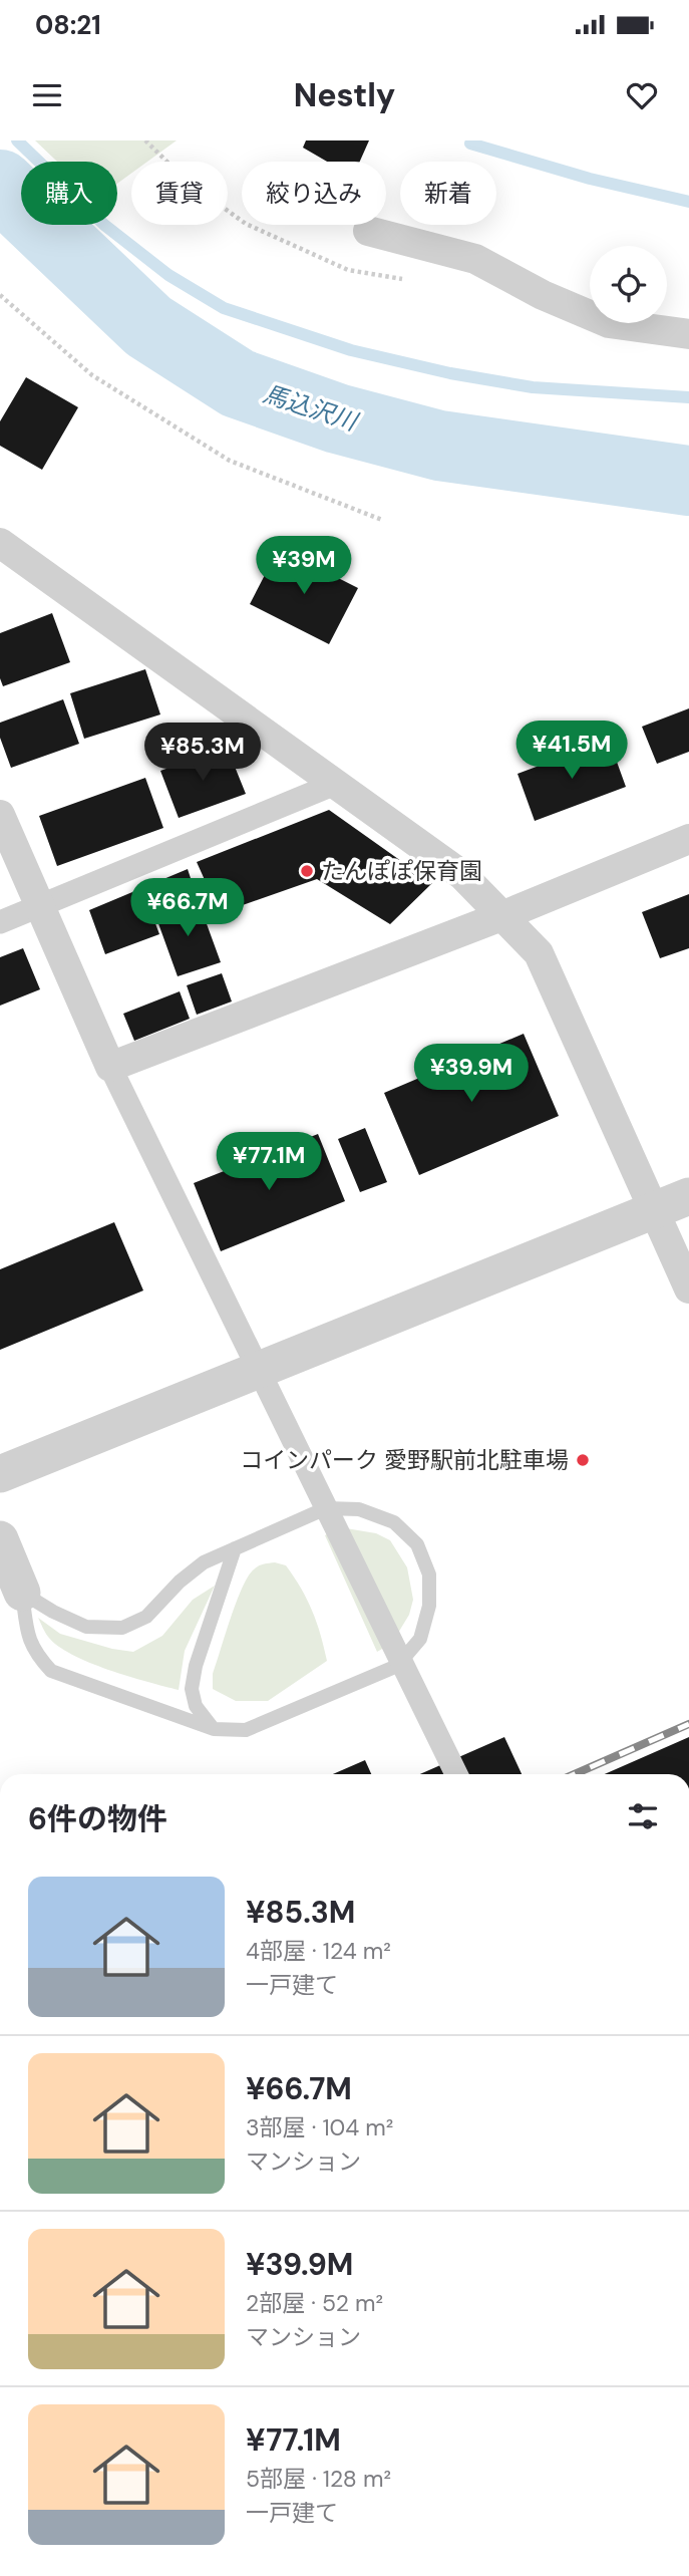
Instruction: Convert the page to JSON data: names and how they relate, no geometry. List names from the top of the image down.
{
  "water": ["馬込沢川"],
  "places": ["たんぽぽ保育園", "コインパーク 愛野駅前北駐車場"],
  "page": {
    "status": "08:21",
    "header": "Nestly",
    "chip": [
      "購入",
      "賃貸",
      "絞り込み",
      "新着"
    ],
    "price": [
      "¥39M",
      "¥41.5M",
      "¥85.3M",
      "¥66.7M",
      "¥39.9M",
      "¥77.1M"
    ],
    "heading": "6件の物件",
    "list": [
      {
        "name": "¥85.3M",
        "note": "4部屋 · 124 m² · 一戸建て"
      },
      {
        "name": "¥66.7M",
        "note": "3部屋 · 104 m² · マンション"
      },
      {
        "name": "¥39.9M",
        "note": "2部屋 · 52 m² · マンション"
      },
      {
        "name": "¥77.1M",
        "note": "5部屋 · 128 m² · 一戸建て"
      }
    ]
  }
}
